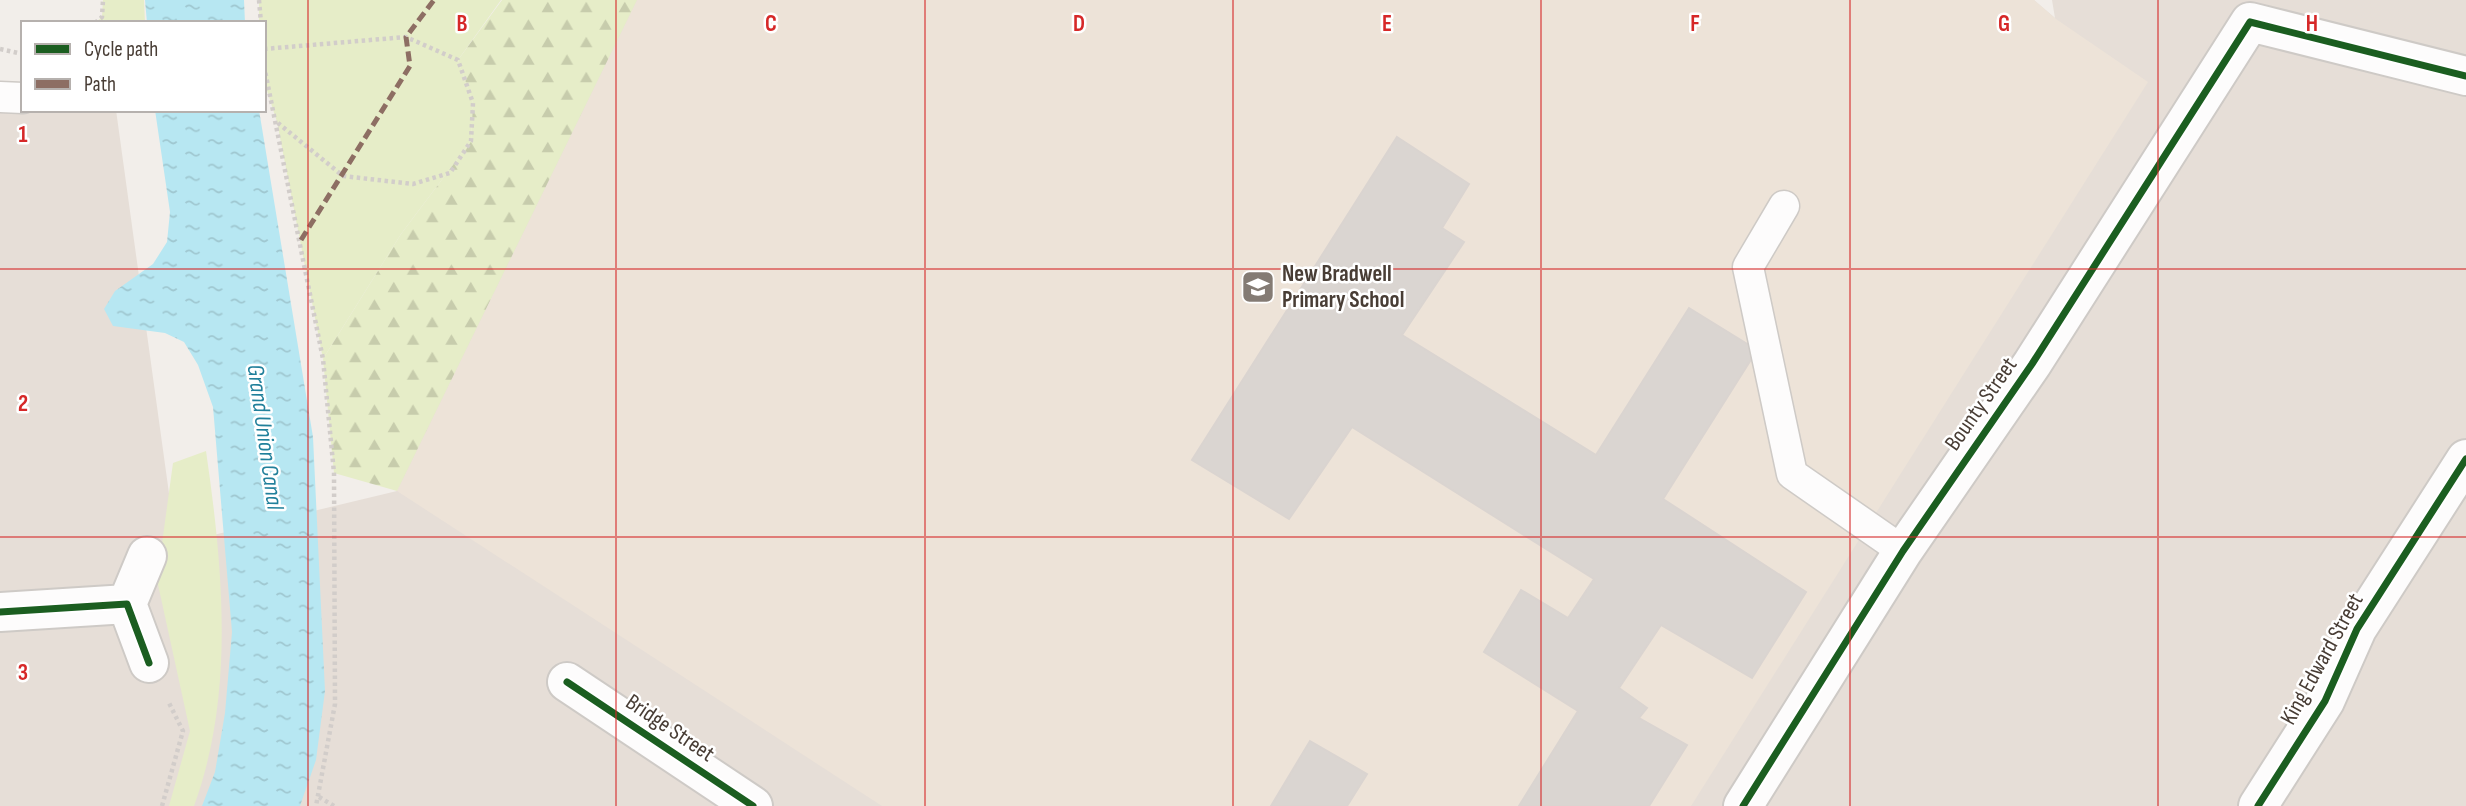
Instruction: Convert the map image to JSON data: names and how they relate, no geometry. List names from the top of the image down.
{
  "streets": {
    "street": ["Bounty Street", "King Edward Street", "Bridge Street"]
  },
  "water": ["Grand Union Canal"],
  "places": {
    "school or university": ["New Bradwell Primary School"]
  },
  "legend": ["Cycle path", "Path"],
  "grid": {
    "columns": [
      "B",
      "C",
      "D",
      "E",
      "F",
      "G",
      "H"
    ],
    "rows": ["1", "2", "3"]
  }
}
